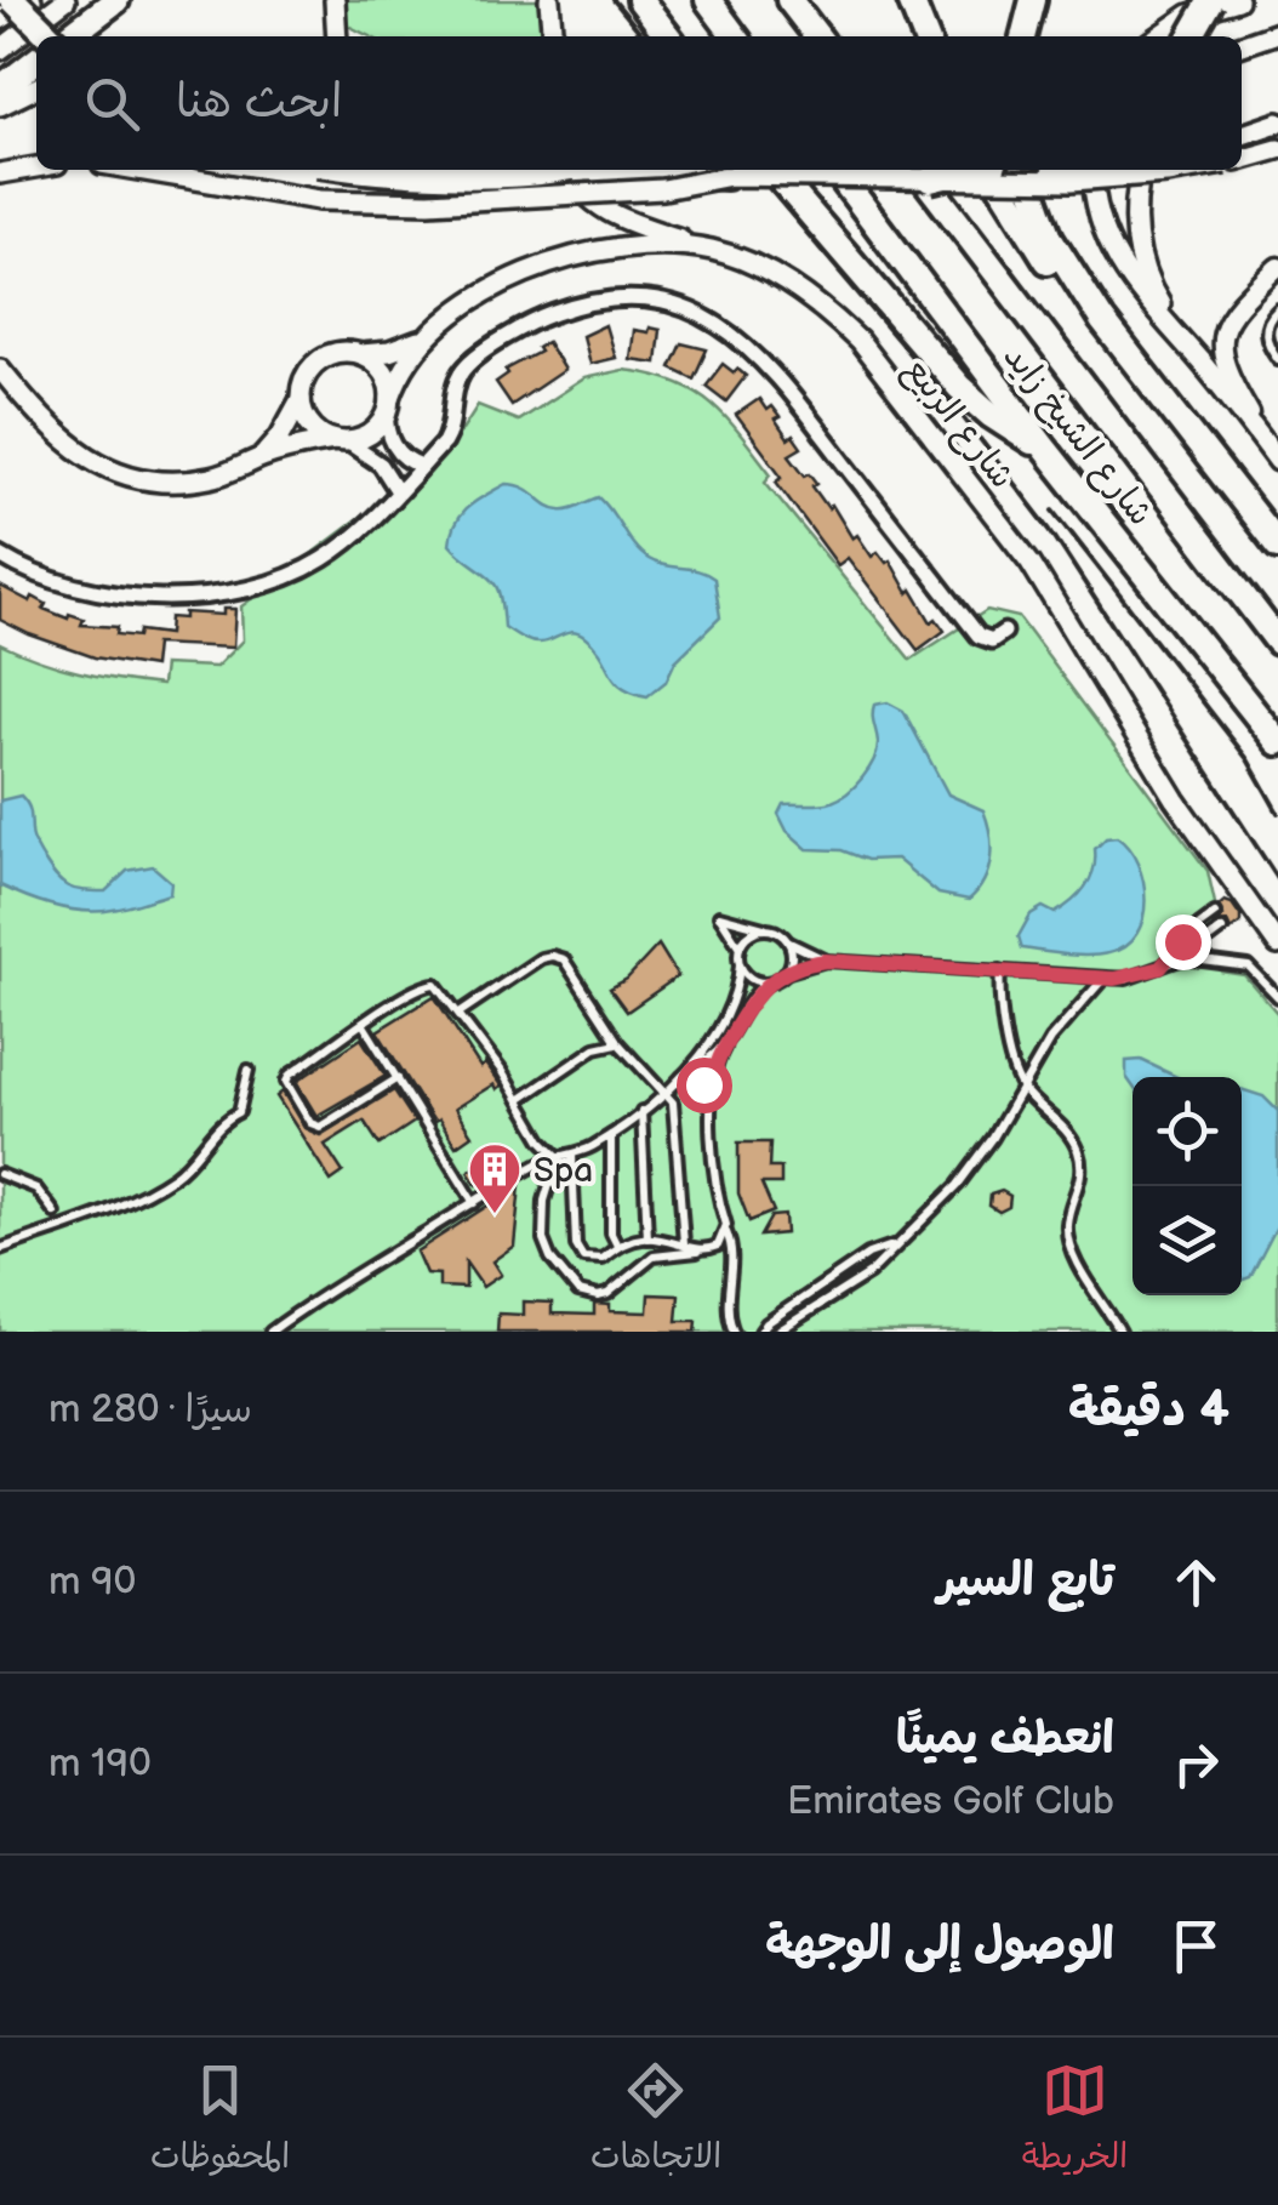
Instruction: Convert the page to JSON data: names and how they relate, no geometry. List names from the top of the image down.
{
  "streets": {
    "highway": ["شارع الشيخ زايد"],
    "main road": ["شارع الربيع"]
  },
  "places": {
    "building": ["Spa"]
  },
  "page": {
    "search": "ابحث هنا",
    "heading": ["4 دقيقة", "سيرًا · 280 m"],
    "list": [
      ["تابع السير", "90 m"],
      ["انعطف يمينًا", "Emirates Golf Club", "190 m"],
      "الوصول إلى الوجهة"
    ],
    "nav": ["الخريطة", "الاتجاهات", "المحفوظات"]
  }
}
